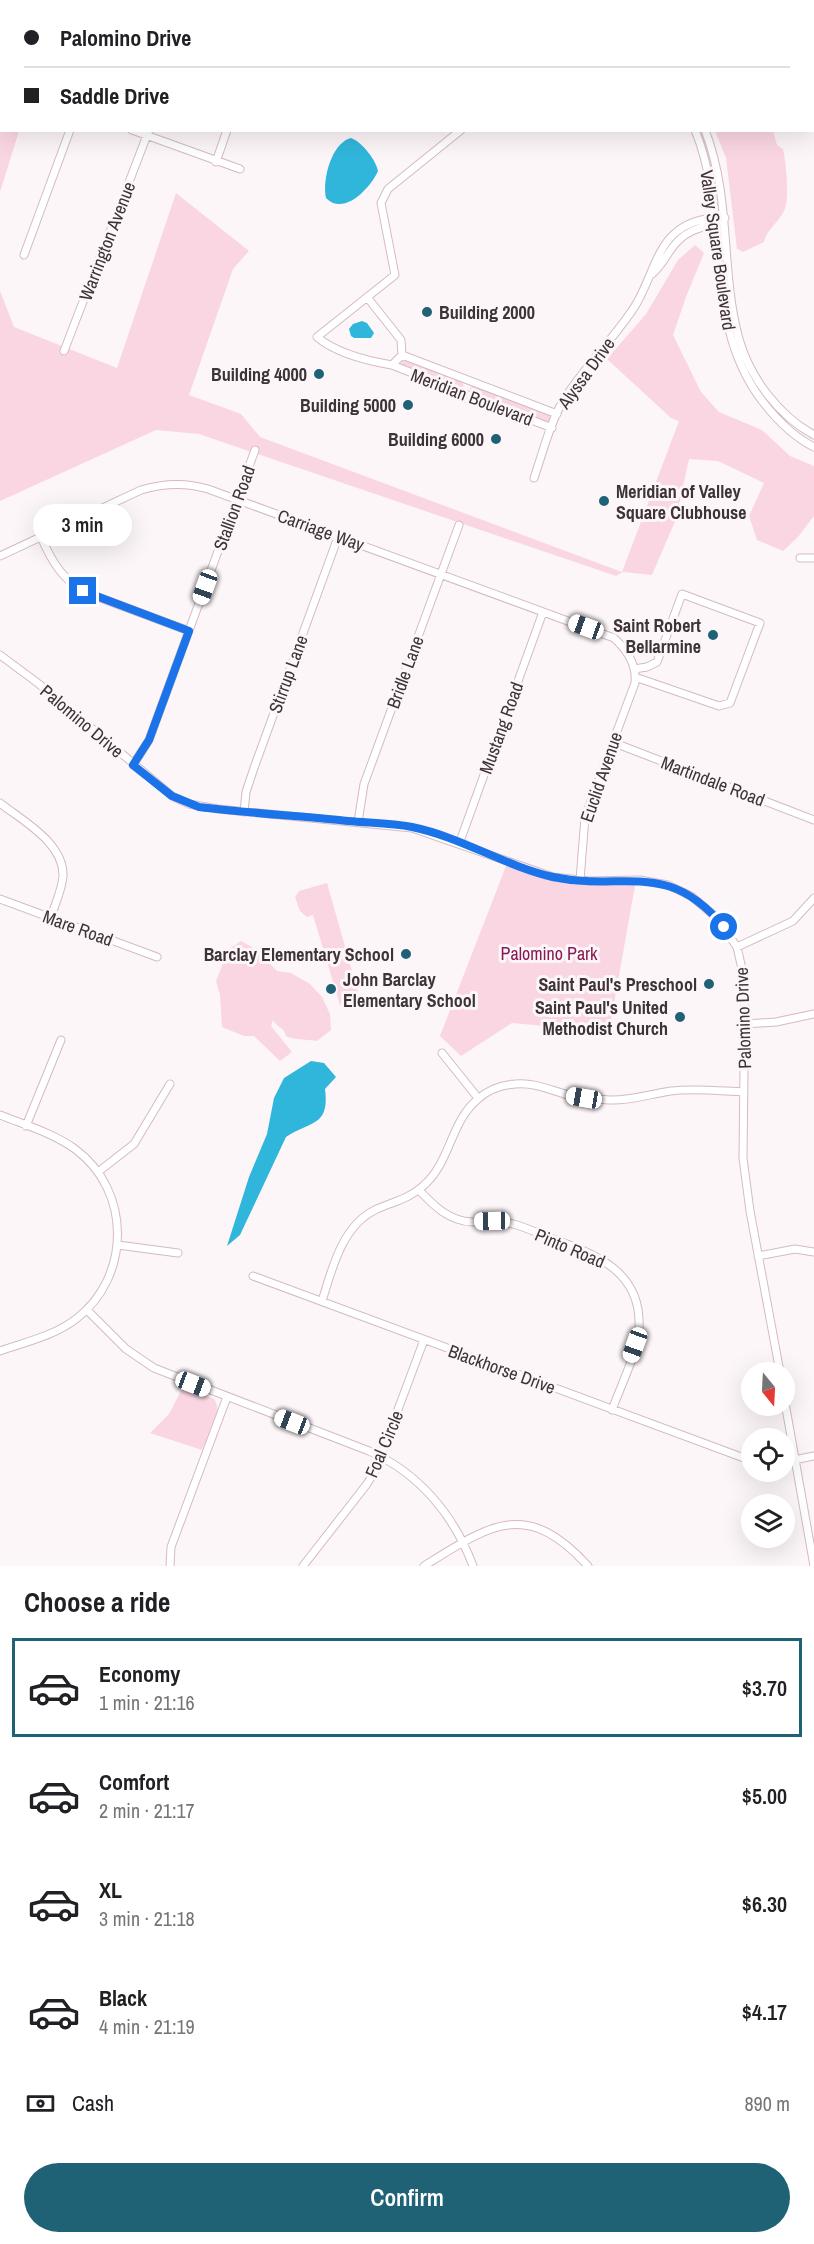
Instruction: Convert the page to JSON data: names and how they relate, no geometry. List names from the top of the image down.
{
  "streets": {
    "street": [
      "Warrington Avenue",
      "Valley Square Boulevard",
      "Alyssa Drive",
      "Meridian Boulevard",
      "Stallion Road",
      "Carriage Way",
      "Bridle Lane",
      "Stirrup Lane",
      "Palomino Drive",
      "Mustang Road",
      "Euclid Avenue",
      "Martindale Road",
      "Mare Road",
      "Pinto Road",
      "Blackhorse Drive",
      "Foal Circle"
    ]
  },
  "crossings": [
    ["Valley Square Boulevard", "Alyssa Drive"],
    ["Alyssa Drive", "Meridian Boulevard"],
    ["Stallion Road", "Carriage Way"],
    ["Stallion Road", "Palomino Drive"],
    ["Carriage Way", "Bridle Lane"],
    ["Carriage Way", "Stirrup Lane"],
    ["Carriage Way", "Mustang Road"],
    ["Carriage Way", "Euclid Avenue"],
    ["Bridle Lane", "Palomino Drive"],
    ["Stirrup Lane", "Palomino Drive"],
    ["Palomino Drive", "Mustang Road"],
    ["Palomino Drive", "Euclid Avenue"],
    ["Euclid Avenue", "Martindale Road"],
    ["Pinto Road", "Blackhorse Drive"],
    ["Blackhorse Drive", "Foal Circle"]
  ],
  "parks": ["Palomino Park"],
  "places": [
    "Building 2000",
    "Building 4000",
    "Building 5000",
    "Building 6000",
    "Meridian of Valley Square Clubhouse",
    "Saint Robert Bellarmine",
    "Barclay Elementary School",
    "Saint Paul's Preschool",
    "John Barclay Elementary School",
    "Saint Paul's United Methodist Church"
  ],
  "north": "bottom",
  "page": {
    "banner": ["Palomino Drive", "Saddle Drive"],
    "bubble": "3 min",
    "heading": "Choose a ride",
    "list": [
      {
        "name": "Economy",
        "note": "1 min · 21:16",
        "value": "$3.70"
      },
      {
        "name": "Comfort",
        "note": "2 min · 21:17",
        "value": "$5.00"
      },
      {
        "name": "XL",
        "note": "3 min · 21:18",
        "value": "$6.30"
      },
      {
        "name": "Black",
        "note": "4 min · 21:19",
        "value": "$4.17"
      }
    ],
    "pay": ["Cash", "890 m"],
    "buttons": "Confirm"
  }
}
